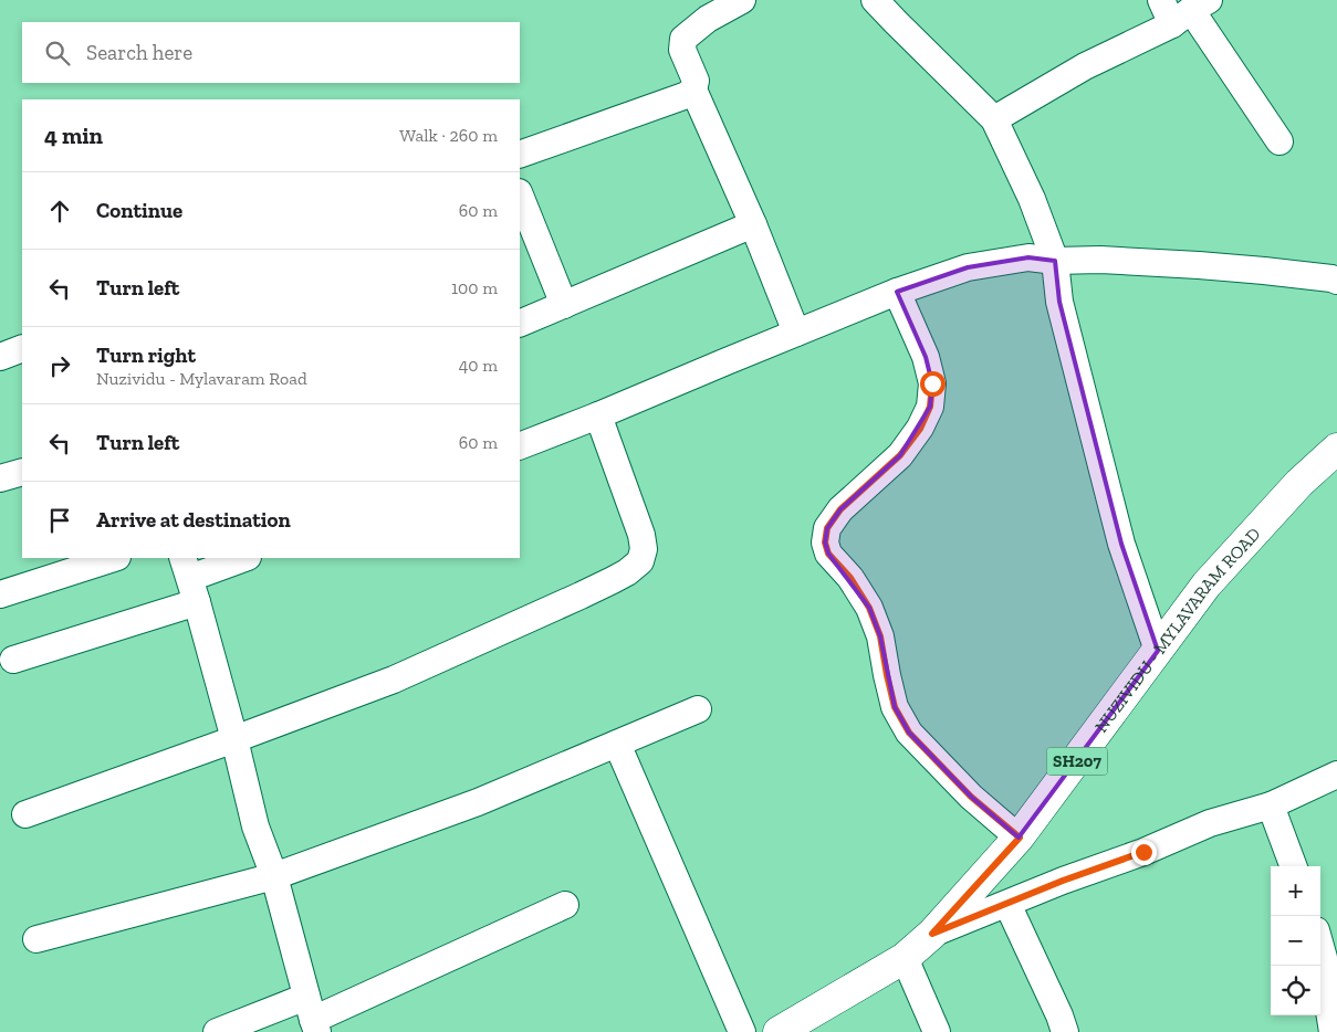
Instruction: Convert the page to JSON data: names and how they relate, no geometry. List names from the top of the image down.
{
  "streets": {
    "main road": ["NUZIVIDU - MYLAVARAM ROAD", "SH207"]
  },
  "page": {
    "search": "Search here",
    "heading": ["4 min", "Walk · 260 m"],
    "list": [
      ["Continue", "60 m"],
      ["Turn left", "100 m"],
      ["Turn right", "Nuzividu - Mylavaram Road", "40 m"],
      ["Turn left", "60 m"],
      "Arrive at destination"
    ],
    "map_buttons": ["+", "−"]
  }
}
